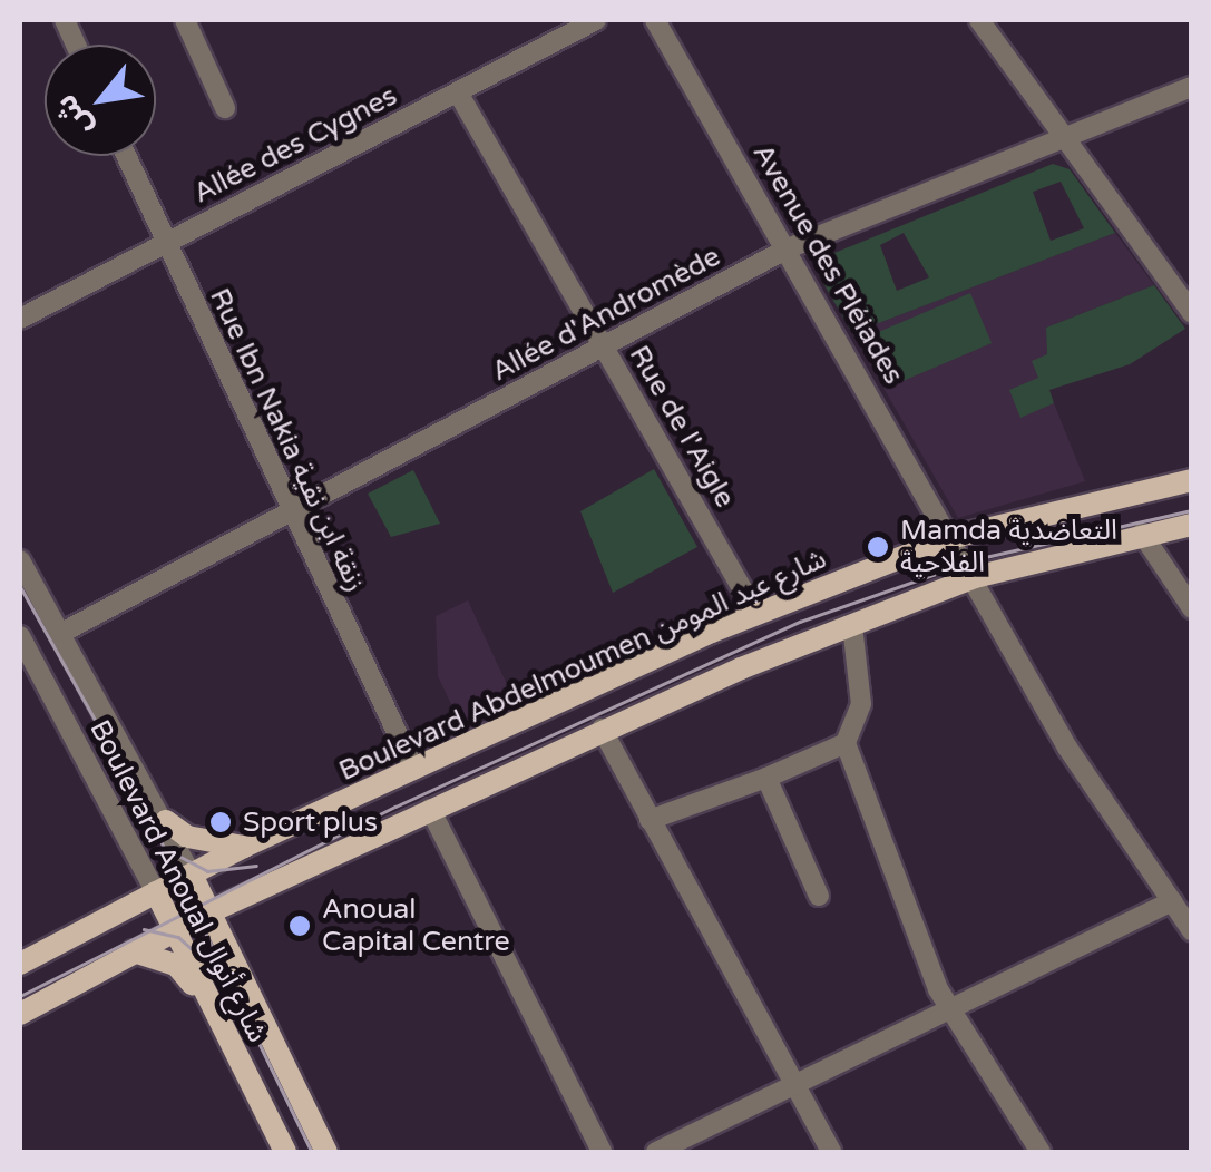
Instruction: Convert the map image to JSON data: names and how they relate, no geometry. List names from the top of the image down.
{
  "streets": {
    "main road": ["Boulevard Abdelmoumen شارع عبد المومن", "Boulevard Anoual شارع أنوال"],
    "street": [
      "Allée des Cygnes",
      "Avenue des Pléiades",
      "Allée d'Andromède",
      "Rue de l'Aigle",
      "Rue Ibn Nakia زنقة ابن نقية"
    ]
  },
  "crossings": [
    ["Allée des Cygnes", "Rue de l'Aigle"],
    ["Allée des Cygnes", "Rue Ibn Nakia زنقة ابن نقية"],
    ["Avenue des Pléiades", "Allée d'Andromède"],
    ["Avenue des Pléiades", "Boulevard Abdelmoumen شارع عبد المومن"],
    ["Allée d'Andromède", "Rue de l'Aigle"],
    ["Allée d'Andromède", "Rue Ibn Nakia زنقة ابن نقية"],
    ["Allée d'Andromède", "Boulevard Anoual شارع أنوال"],
    ["Rue de l'Aigle", "Boulevard Abdelmoumen شارع عبد المومن"],
    ["Rue Ibn Nakia زنقة ابن نقية", "Boulevard Abdelmoumen شارع عبد المومن"],
    ["Boulevard Abdelmoumen شارع عبد المومن", "Boulevard Anoual شارع أنوال"]
  ],
  "places": ["Mamda التعاضدية الفلاحية", "Sport plus", "Anoual Capital Centre"],
  "north": "bottom left"
}
